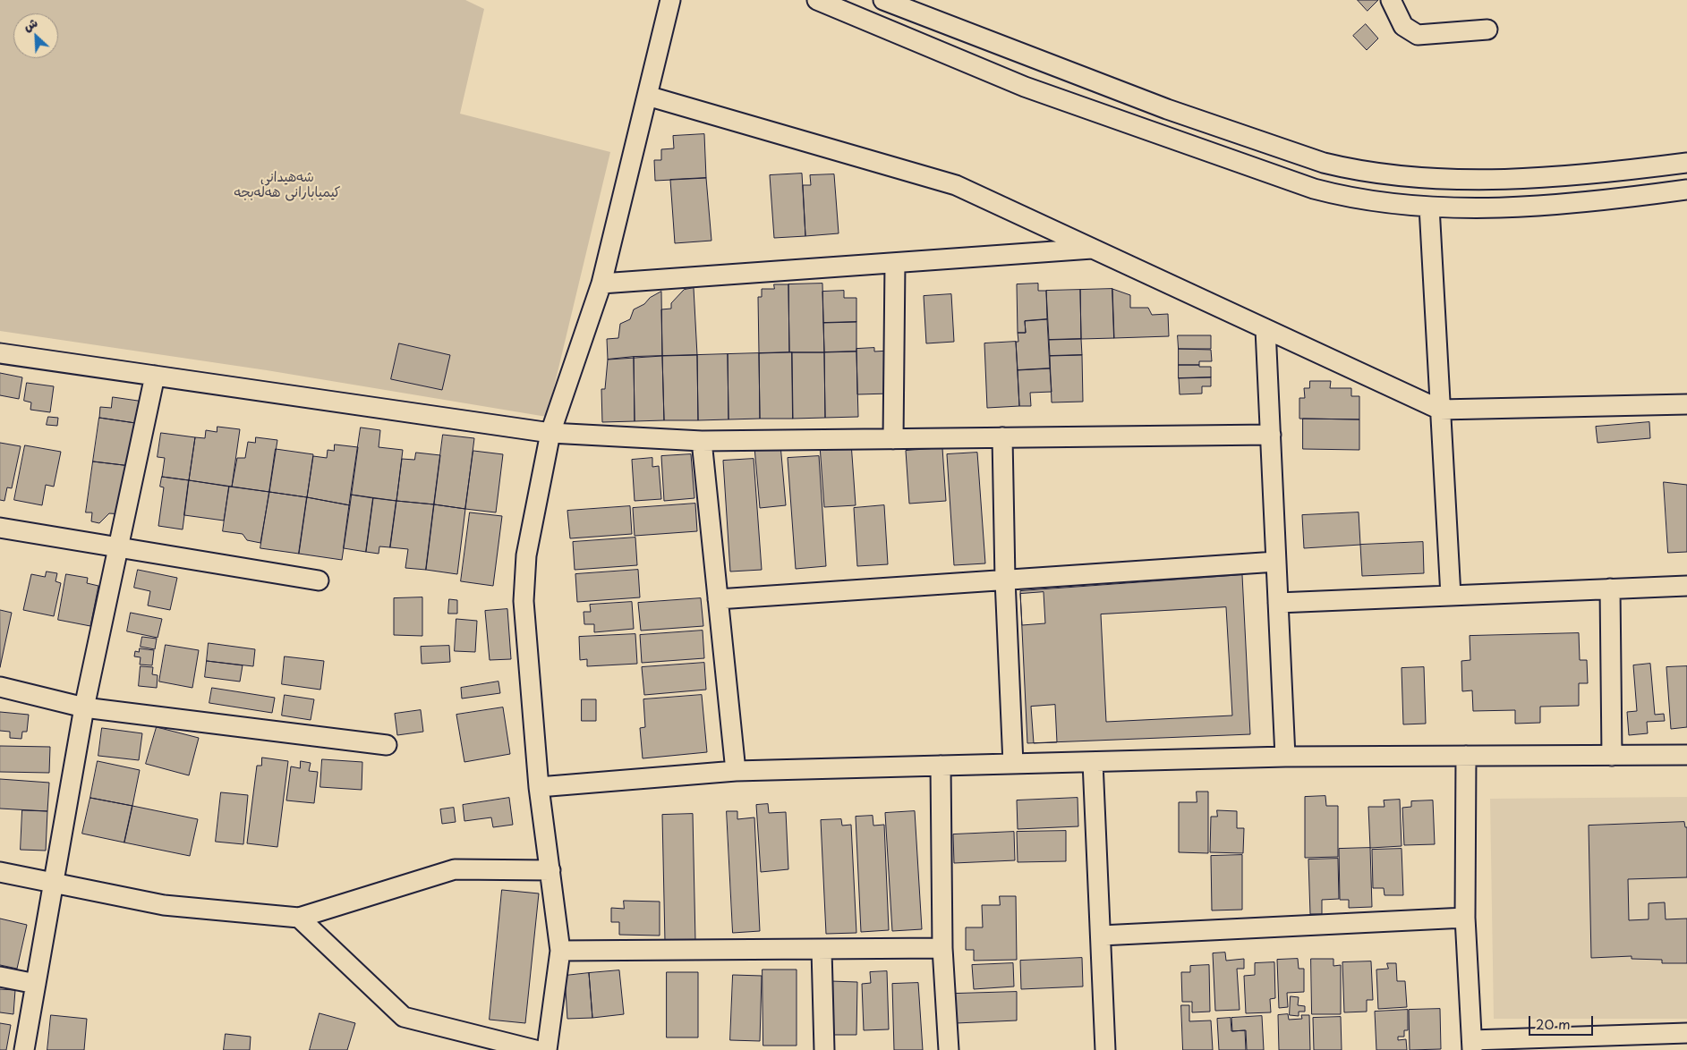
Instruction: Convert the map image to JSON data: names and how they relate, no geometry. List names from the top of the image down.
{
  "parks": ["شەھیدانی کیمیابارانی ھەلەبجە"],
  "scale_bar": "20 m",
  "north": "top left"
}
